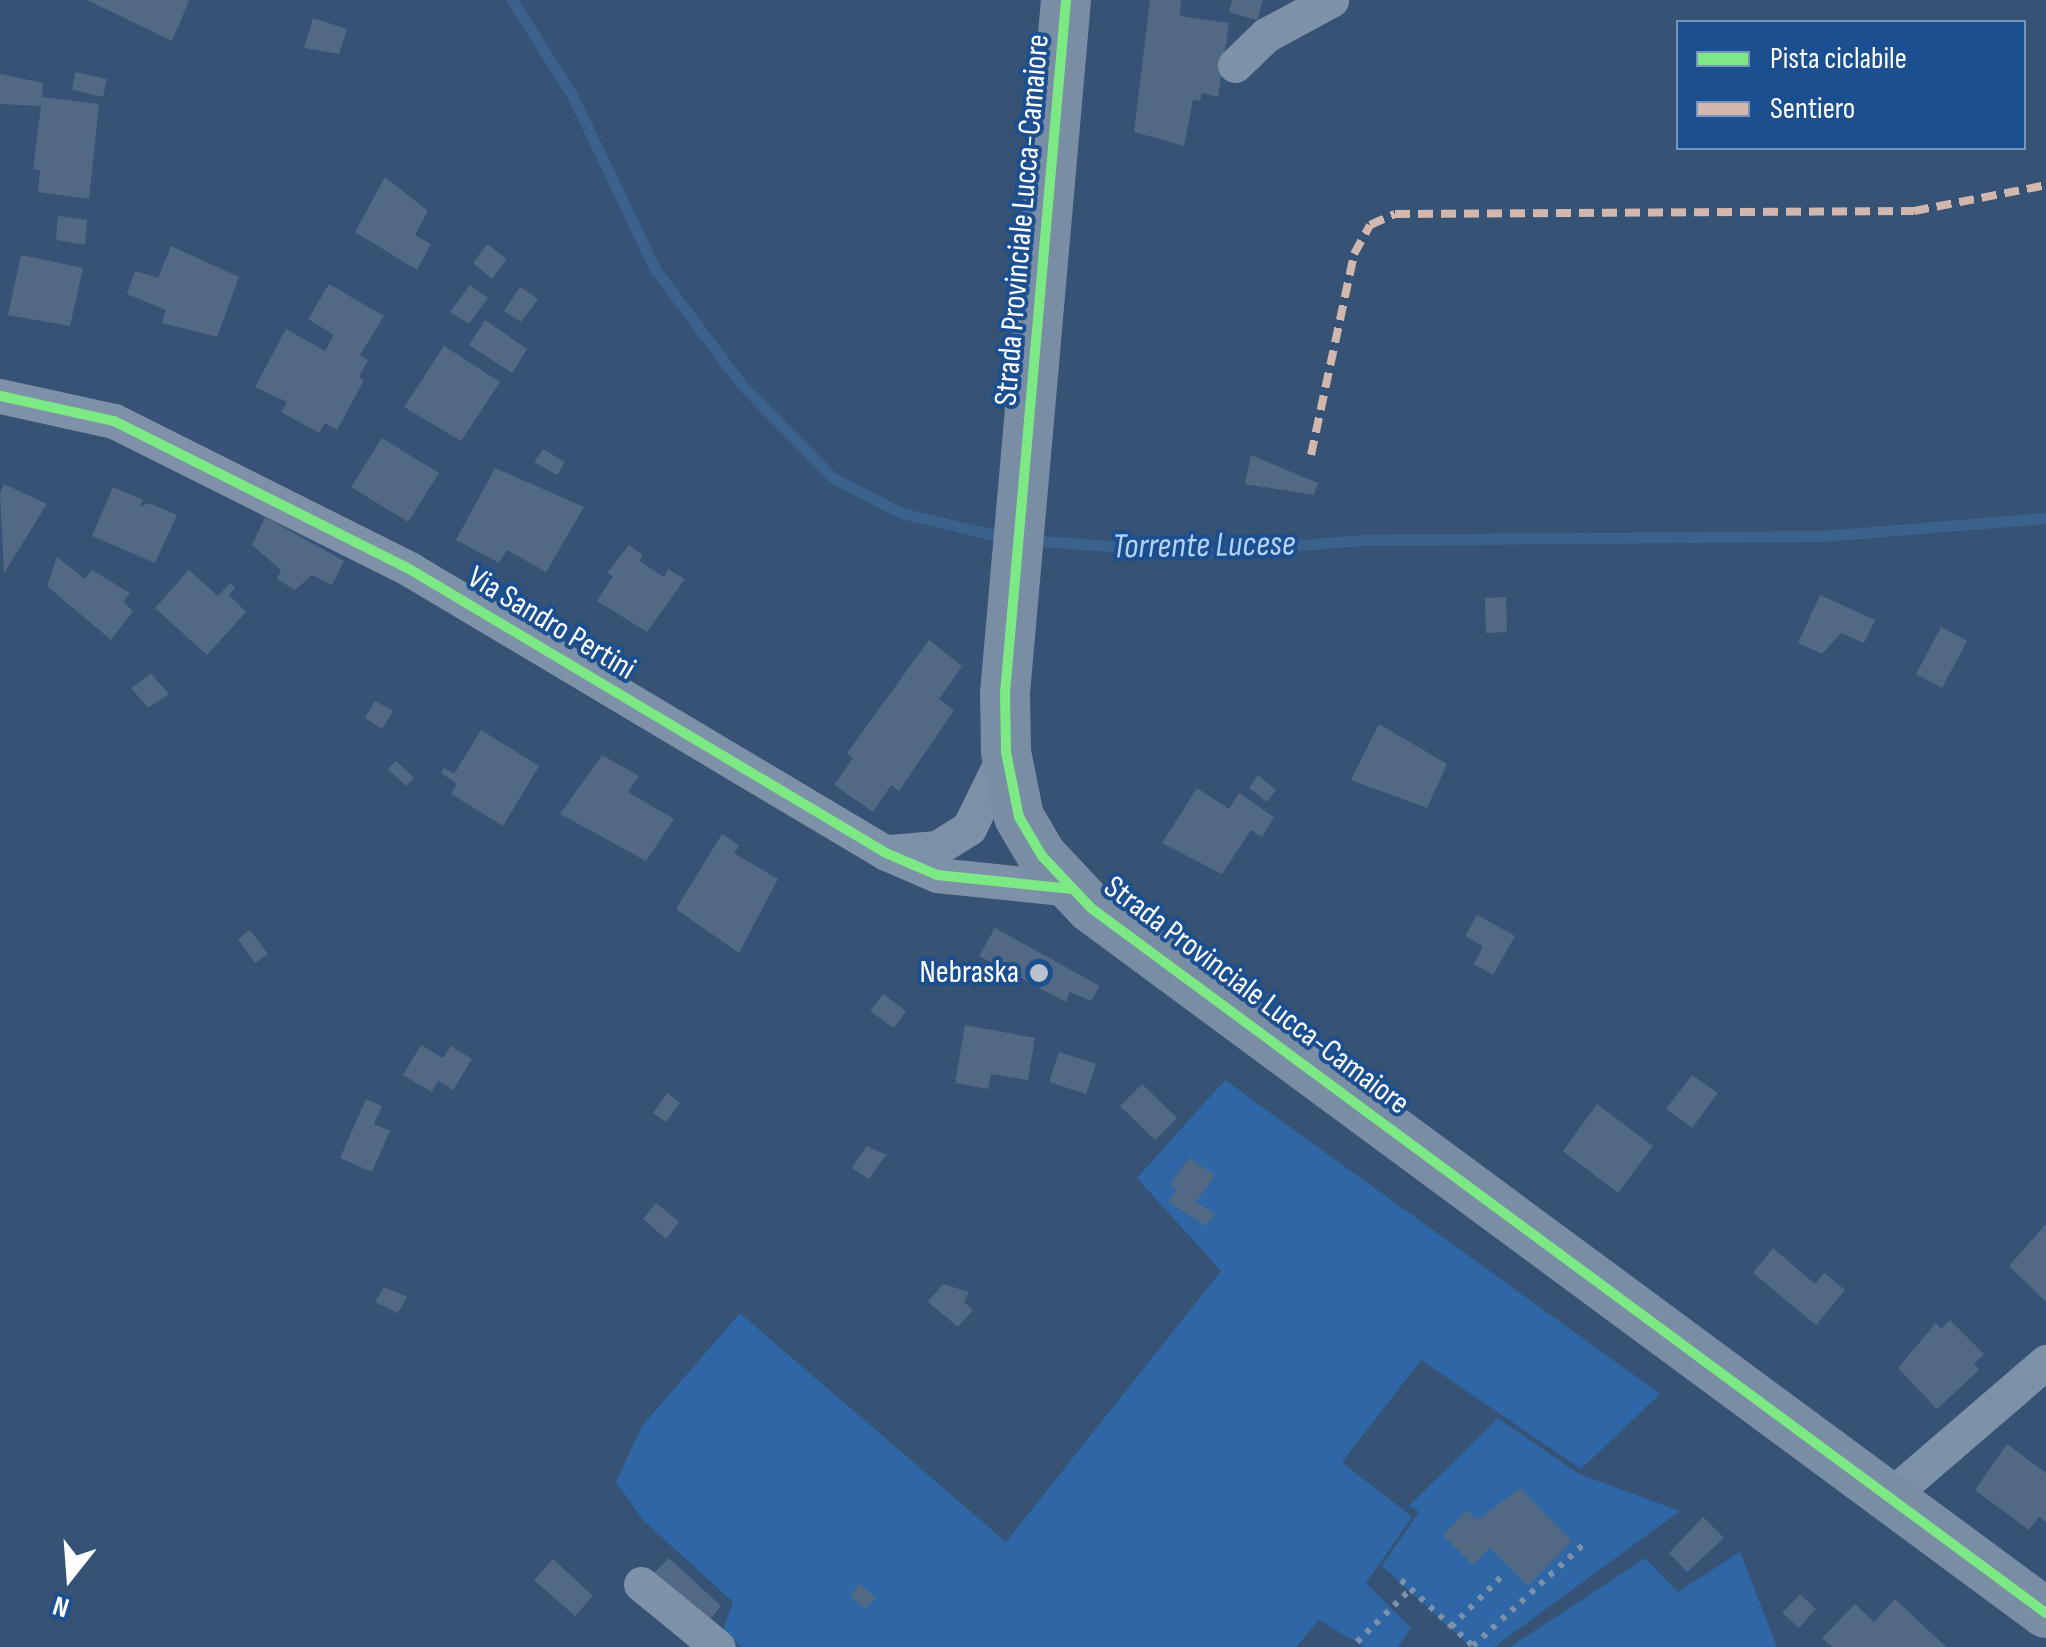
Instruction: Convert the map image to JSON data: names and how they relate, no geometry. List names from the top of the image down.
{
  "streets": {
    "main road": ["Strada Provinciale Lucca-Camaiore"],
    "street": ["Via Sandro Pertini"]
  },
  "crossings": [
    ["Strada Provinciale Lucca-Camaiore", "Via Sandro Pertini"]
  ],
  "water": ["Torrente Lucese"],
  "places": ["Nebraska"],
  "legend": ["Pista ciclabile", "Sentiero"],
  "north": "bottom"
}
